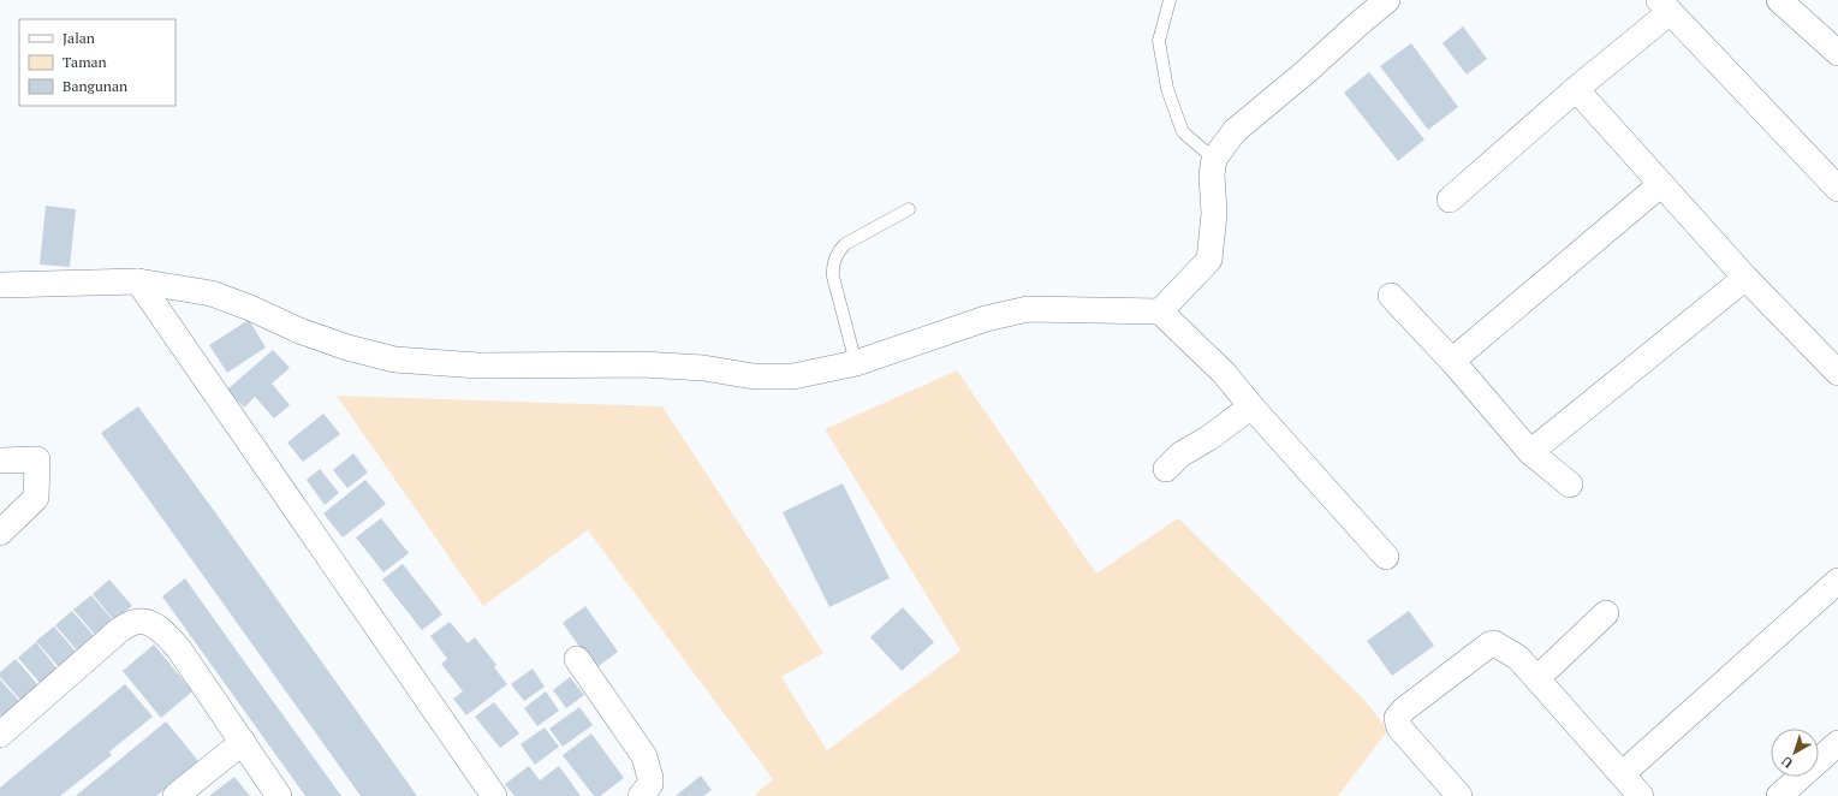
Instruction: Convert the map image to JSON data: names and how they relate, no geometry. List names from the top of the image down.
{
  "legend": ["Jalan", "Taman", "Bangunan"],
  "north": "bottom left"
}
